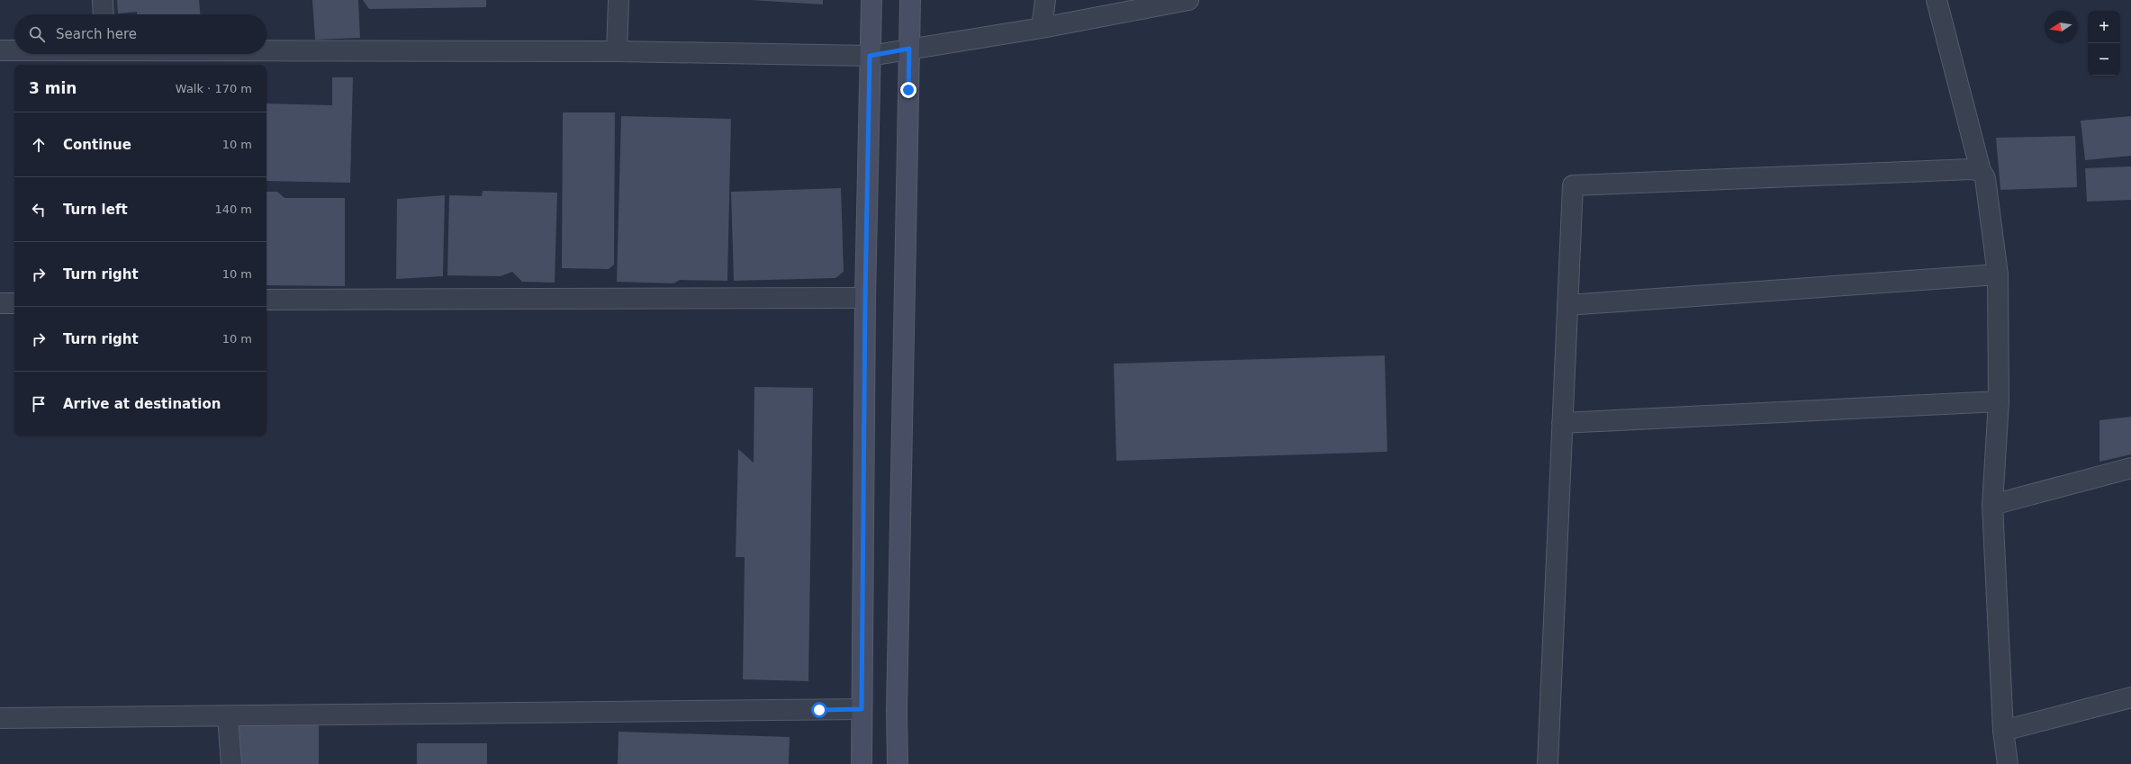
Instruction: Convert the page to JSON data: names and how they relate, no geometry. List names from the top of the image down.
{
  "north": "left",
  "page": {
    "map_buttons": ["+", "−"],
    "search": "Search here",
    "heading": ["3 min", "Walk · 170 m"],
    "list": [
      ["Continue", "10 m"],
      ["Turn left", "140 m"],
      ["Turn right", "10 m"],
      ["Turn right", "10 m"],
      "Arrive at destination"
    ]
  }
}
